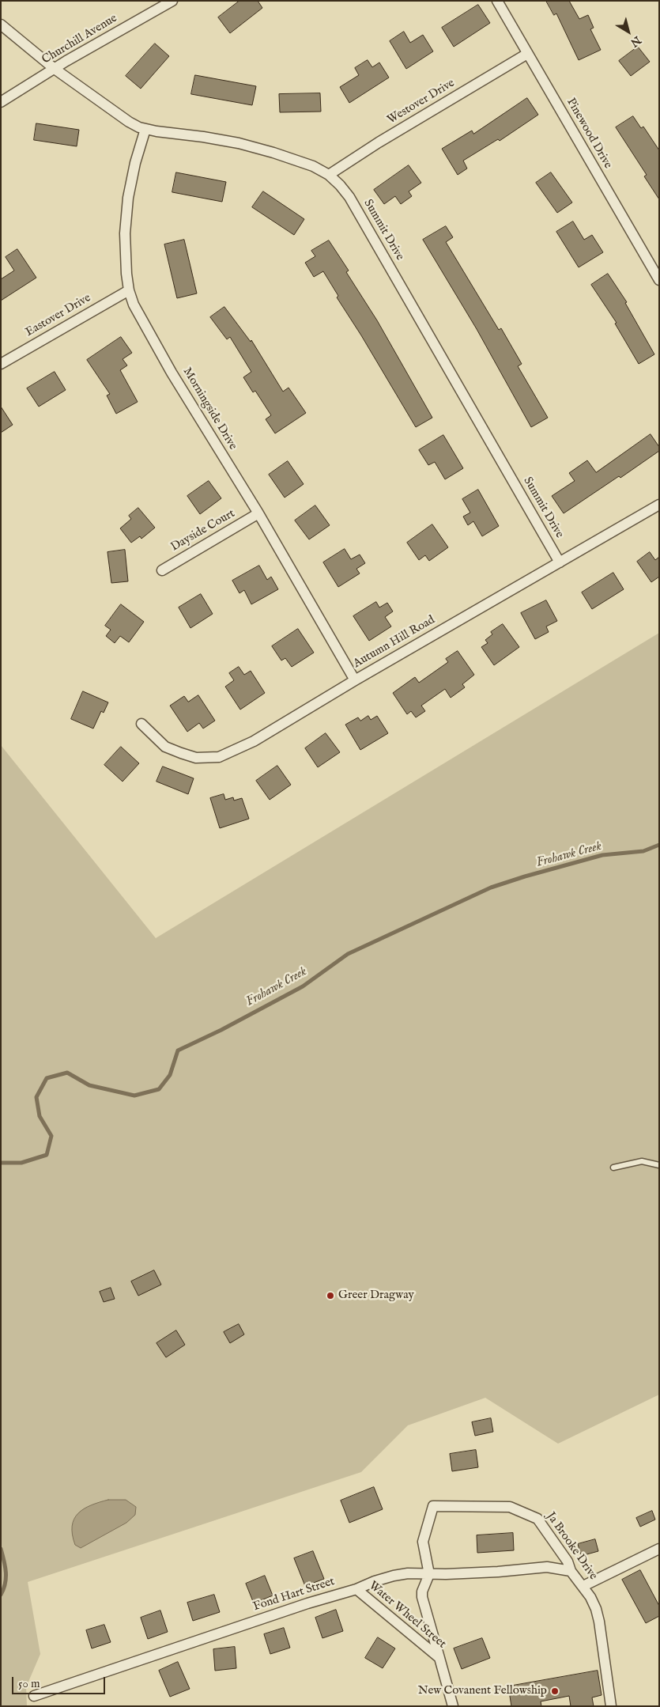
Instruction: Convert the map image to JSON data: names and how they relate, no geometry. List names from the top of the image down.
{
  "streets": {
    "street": [
      "Churchill Avenue",
      "Westover Drive",
      "Pinewood Drive",
      "Summit Drive",
      "Eastover Drive",
      "Morningside Drive",
      "Dayside Court",
      "Autumn Hill Road",
      "Ja Brooke Drive",
      "Fond Hart Street",
      "Water Wheel Street"
    ]
  },
  "crossings": [
    ["Churchill Avenue", "Summit Drive"],
    ["Westover Drive", "Pinewood Drive"],
    ["Westover Drive", "Summit Drive"],
    ["Summit Drive", "Morningside Drive"],
    ["Summit Drive", "Autumn Hill Road"],
    ["Eastover Drive", "Morningside Drive"],
    ["Morningside Drive", "Dayside Court"],
    ["Morningside Drive", "Autumn Hill Road"],
    ["Ja Brooke Drive", "Fond Hart Street"],
    ["Ja Brooke Drive", "Water Wheel Street"],
    ["Fond Hart Street", "Water Wheel Street"]
  ],
  "water": ["Frohawk Creek"],
  "places": ["Greer Dragway", "New Covanent Fellowship"],
  "scale_bar": "50 m",
  "north": "bottom right"
}
